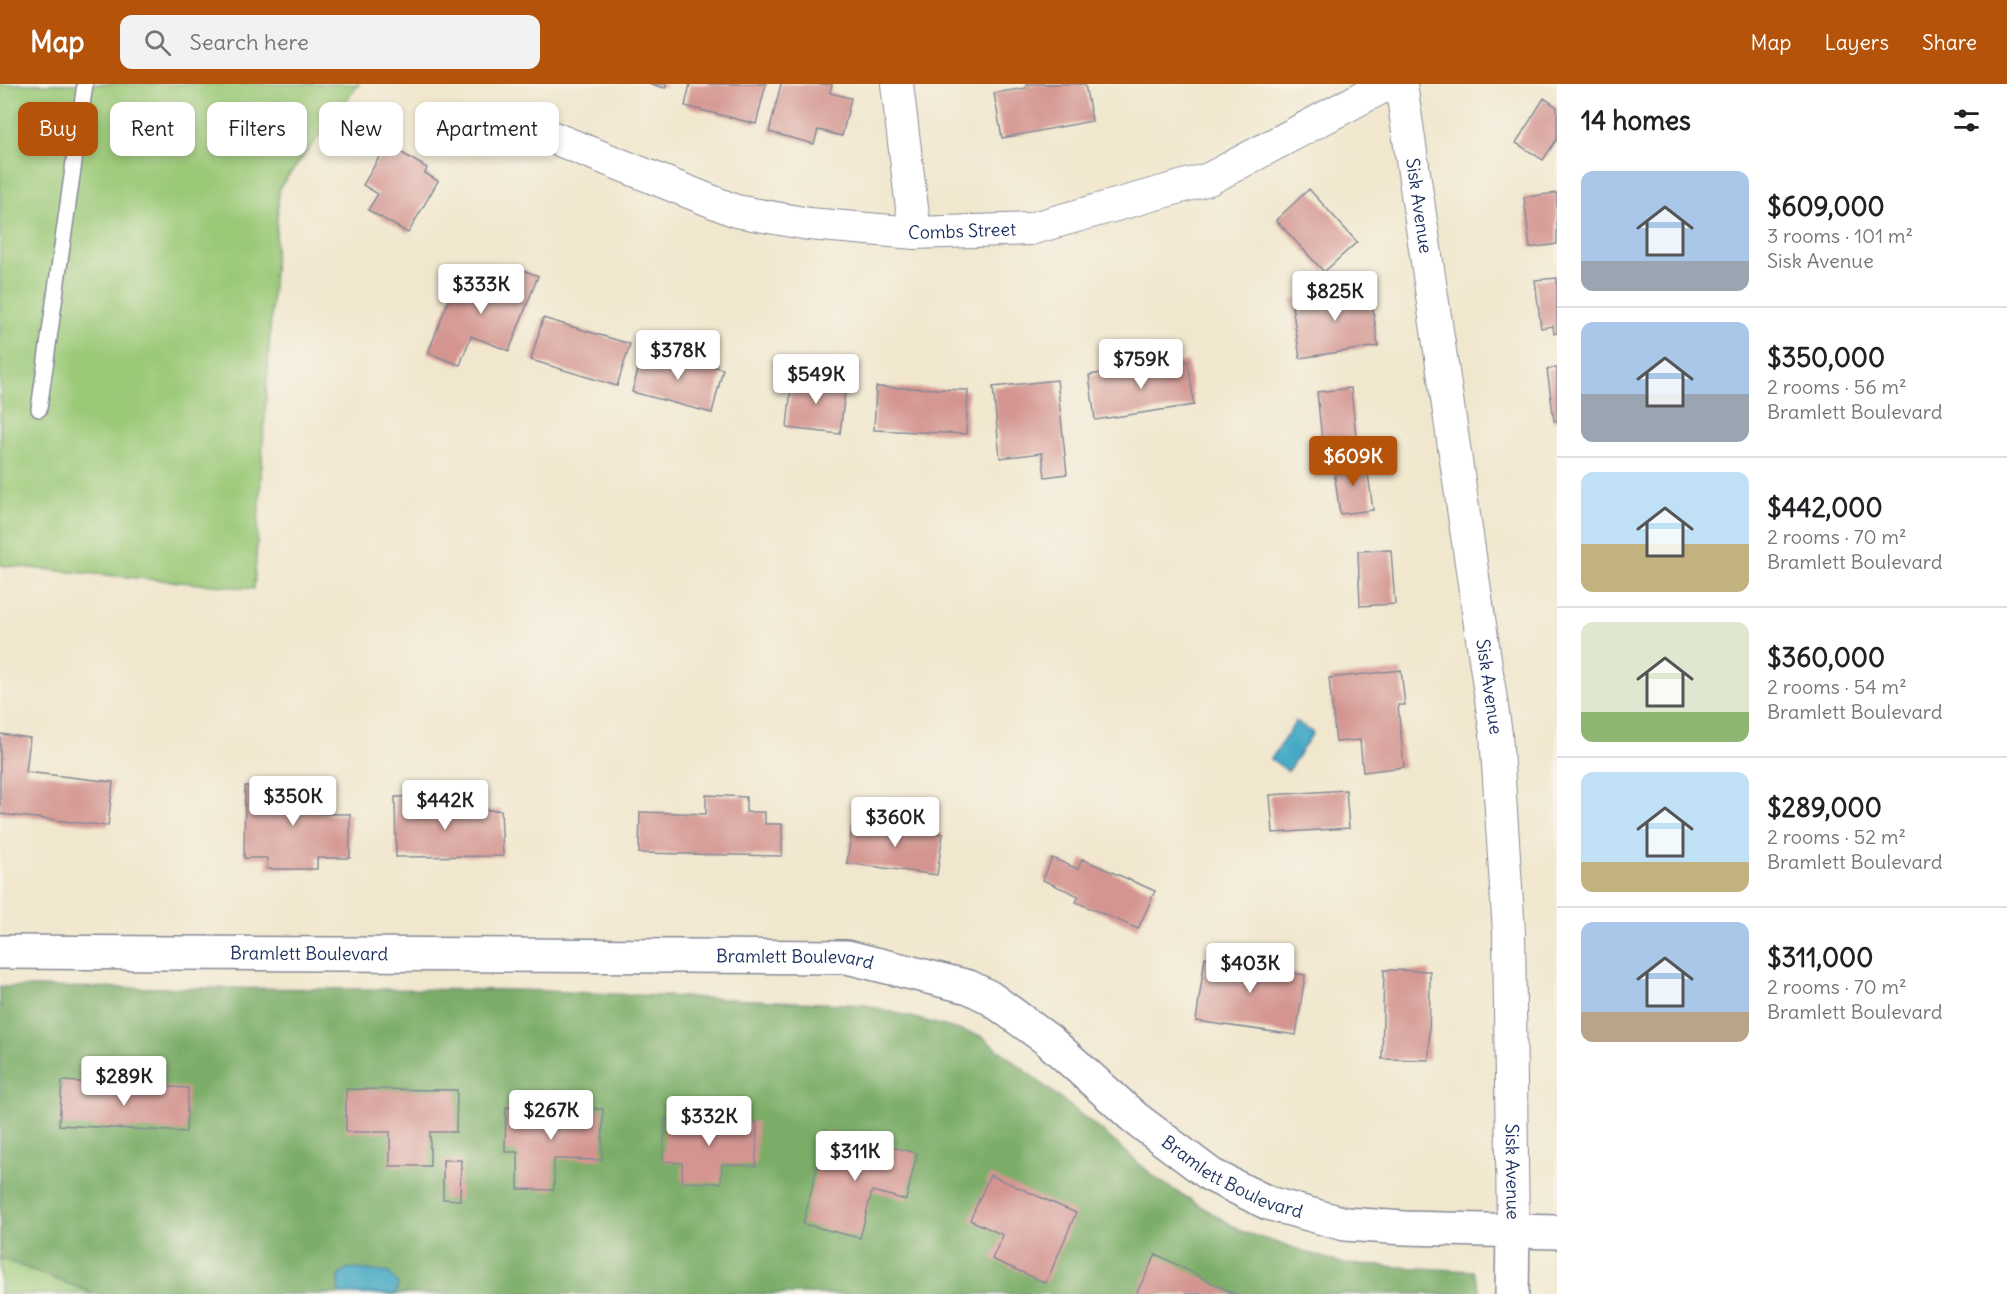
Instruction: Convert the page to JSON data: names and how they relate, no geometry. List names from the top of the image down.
{
  "streets": {
    "street": ["Sisk Avenue", "Combs Street", "Bramlett Boulevard"]
  },
  "crossings": [
    ["Sisk Avenue", "Bramlett Boulevard"]
  ],
  "page": {
    "header": "Map",
    "search": "Search here",
    "nav": ["Map", "Layers", "Share"],
    "heading": "14 homes",
    "chip": [
      "Buy",
      "Rent",
      "Filters",
      "New",
      "Apartment"
    ],
    "list": [
      {
        "name": "$609,000",
        "note": "3 rooms · 101 m² · Sisk Avenue"
      },
      {
        "name": "$350,000",
        "note": "2 rooms · 56 m² · Bramlett Boulevard"
      },
      {
        "name": "$442,000",
        "note": "2 rooms · 70 m² · Bramlett Boulevard"
      },
      {
        "name": "$360,000",
        "note": "2 rooms · 54 m² · Bramlett Boulevard"
      },
      {
        "name": "$289,000",
        "note": "2 rooms · 52 m² · Bramlett Boulevard"
      },
      {
        "name": "$311,000",
        "note": "2 rooms · 70 m² · Bramlett Boulevard"
      }
    ],
    "price": [
      "$333K",
      "$825K",
      "$378K",
      "$759K",
      "$549K",
      "$609K",
      "$350K",
      "$442K",
      "$360K",
      "$403K",
      "$289K",
      "$267K",
      "$332K",
      "$311K"
    ]
  }
}
